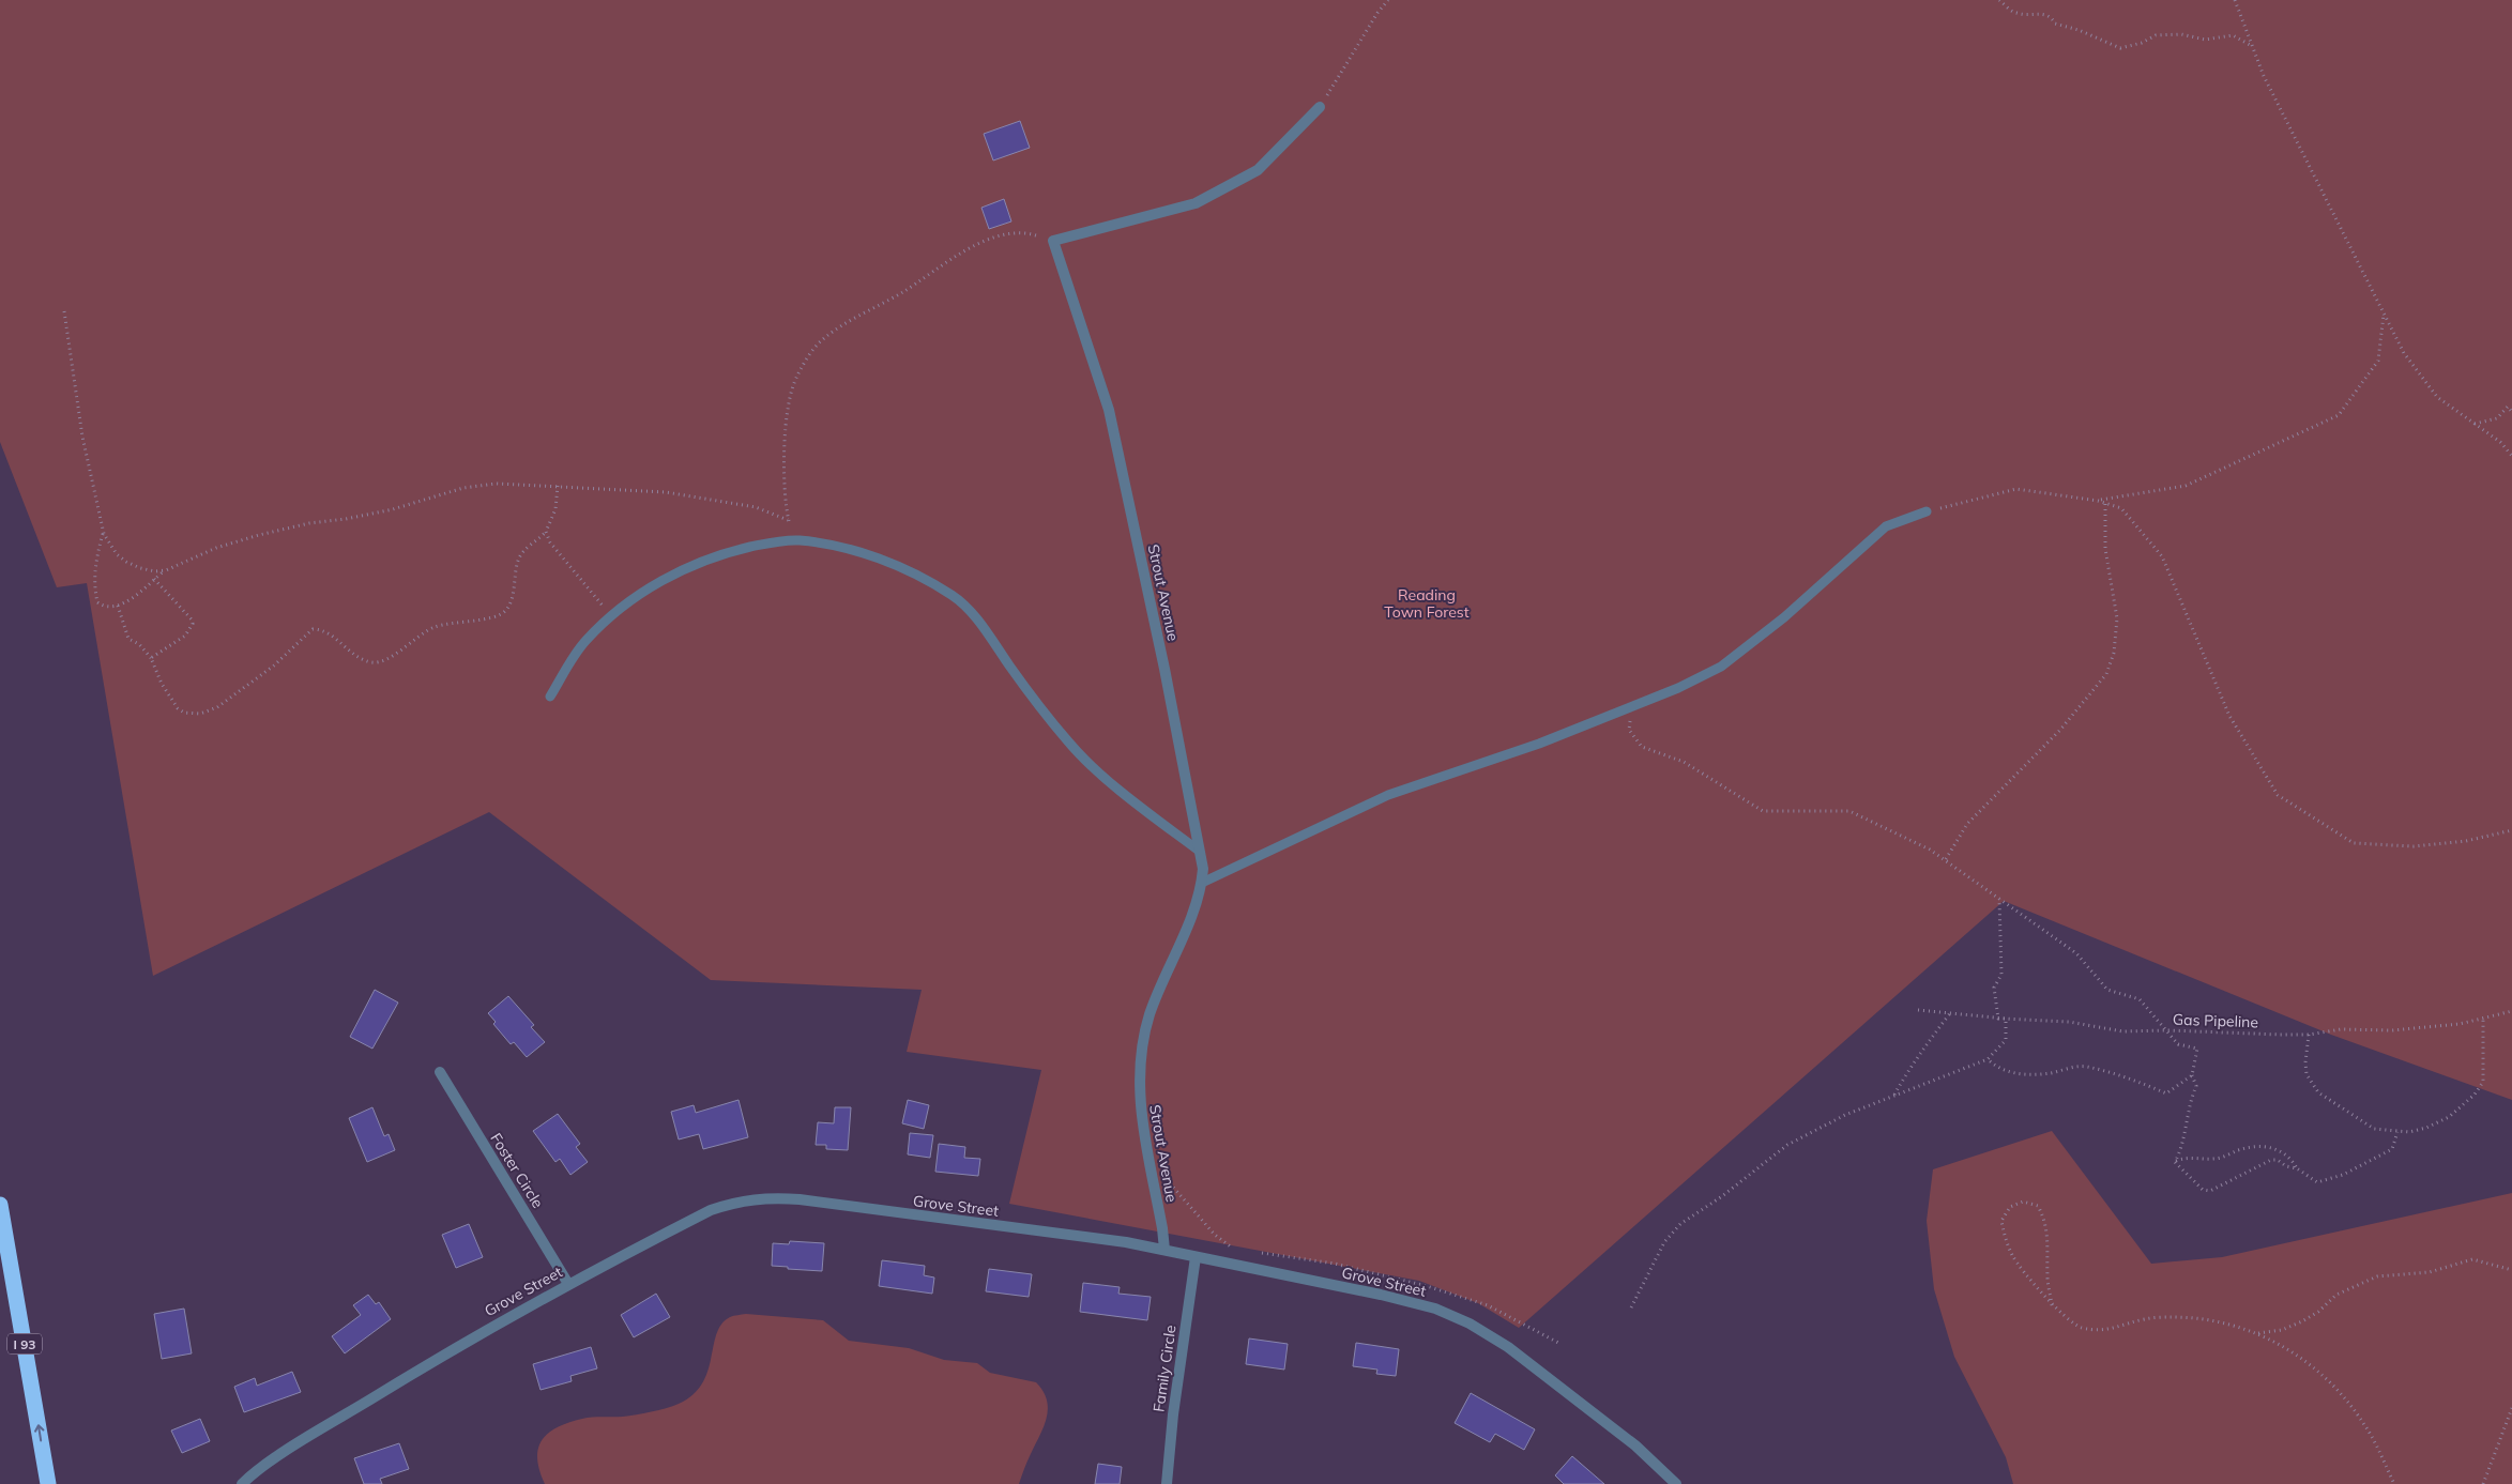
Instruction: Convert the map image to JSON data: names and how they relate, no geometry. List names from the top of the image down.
{
  "streets": {
    "highway": ["I 93"],
    "street": [
      "Strout Avenue",
      "Foster Circle",
      "Grove Street",
      "Family Circle"
    ],
    "path": ["Gas Pipeline"]
  },
  "crossings": [
    ["Strout Avenue", "Grove Street"],
    ["Foster Circle", "Grove Street"],
    ["Grove Street", "Family Circle"]
  ],
  "parks": ["Reading Town Forest"]
}
